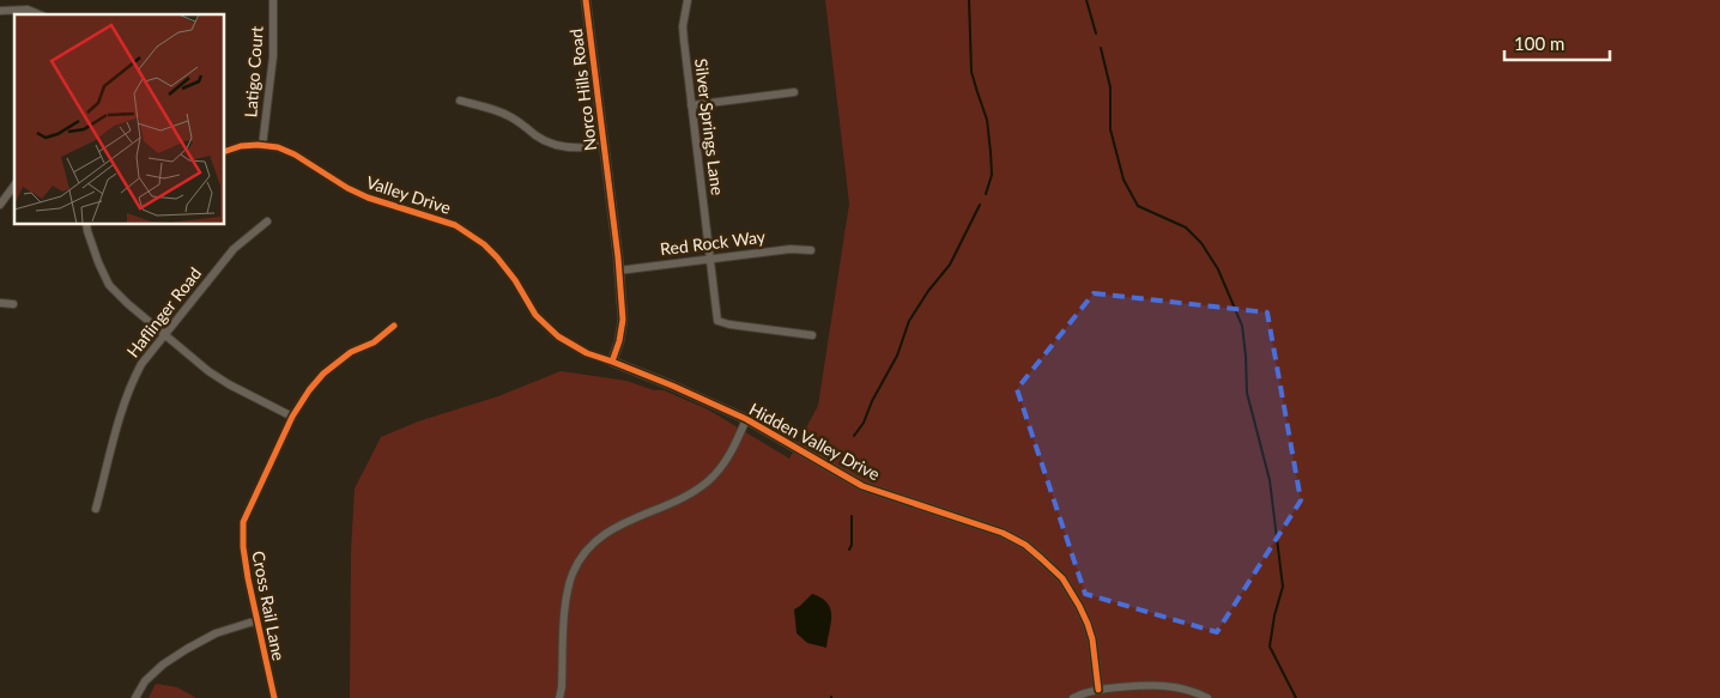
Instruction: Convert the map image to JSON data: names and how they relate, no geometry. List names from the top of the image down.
{
  "streets": {
    "street": [
      "Latigo Court",
      "Norco Hills Road",
      "Silver Springs Lane",
      "Valley Drive",
      "Red Rock Way",
      "Haflinger Road",
      "Hidden Valley Drive",
      "Cross Rail Lane"
    ]
  },
  "crossings": [
    ["Latigo Court", "Valley Drive"],
    ["Norco Hills Road", "Red Rock Way"],
    ["Silver Springs Lane", "Red Rock Way"],
    ["Valley Drive", "Hidden Valley Drive"]
  ],
  "scale_bar": "100 m"
}
